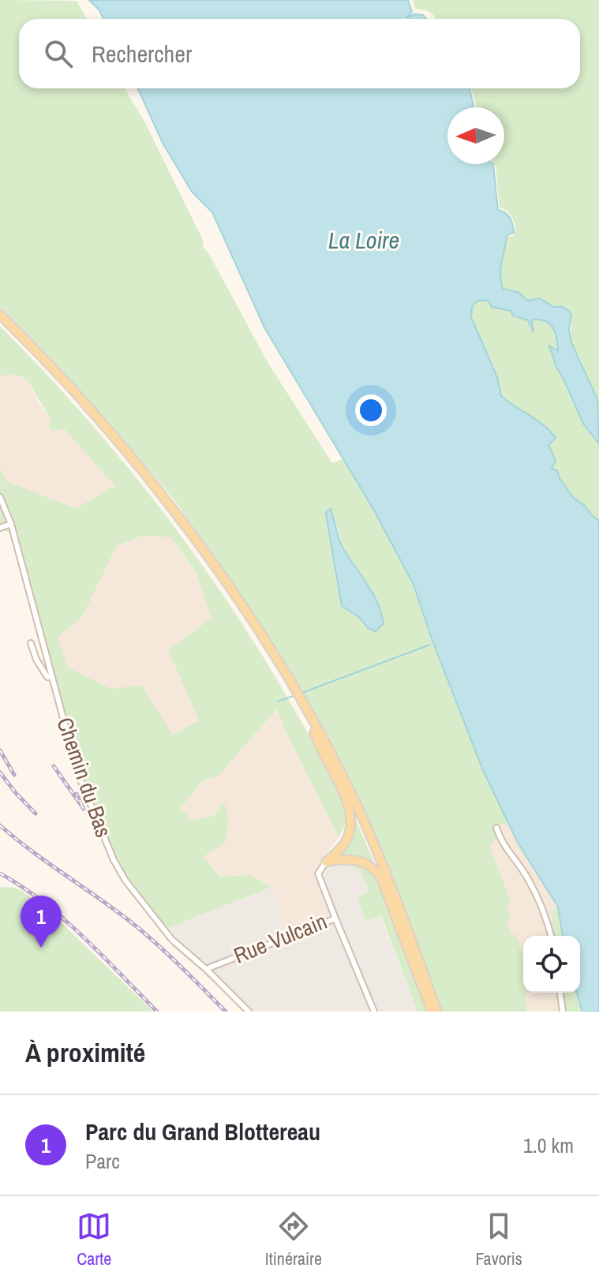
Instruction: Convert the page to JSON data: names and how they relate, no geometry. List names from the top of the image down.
{
  "streets": {
    "street": ["Chemin du Bas", "Rue Vulcain"]
  },
  "crossings": [
    ["Chemin du Bas", "Rue Vulcain"]
  ],
  "water": ["La Loire"],
  "north": "left",
  "page": {
    "search": "Rechercher",
    "pins": "1",
    "heading": "À proximité",
    "list": [
      {
        "mark": "1",
        "name": "Parc du Grand Blottereau",
        "note": "Parc",
        "value": "1.0 km"
      }
    ],
    "nav": ["Carte", "Itinéraire", "Favoris"]
  }
}
